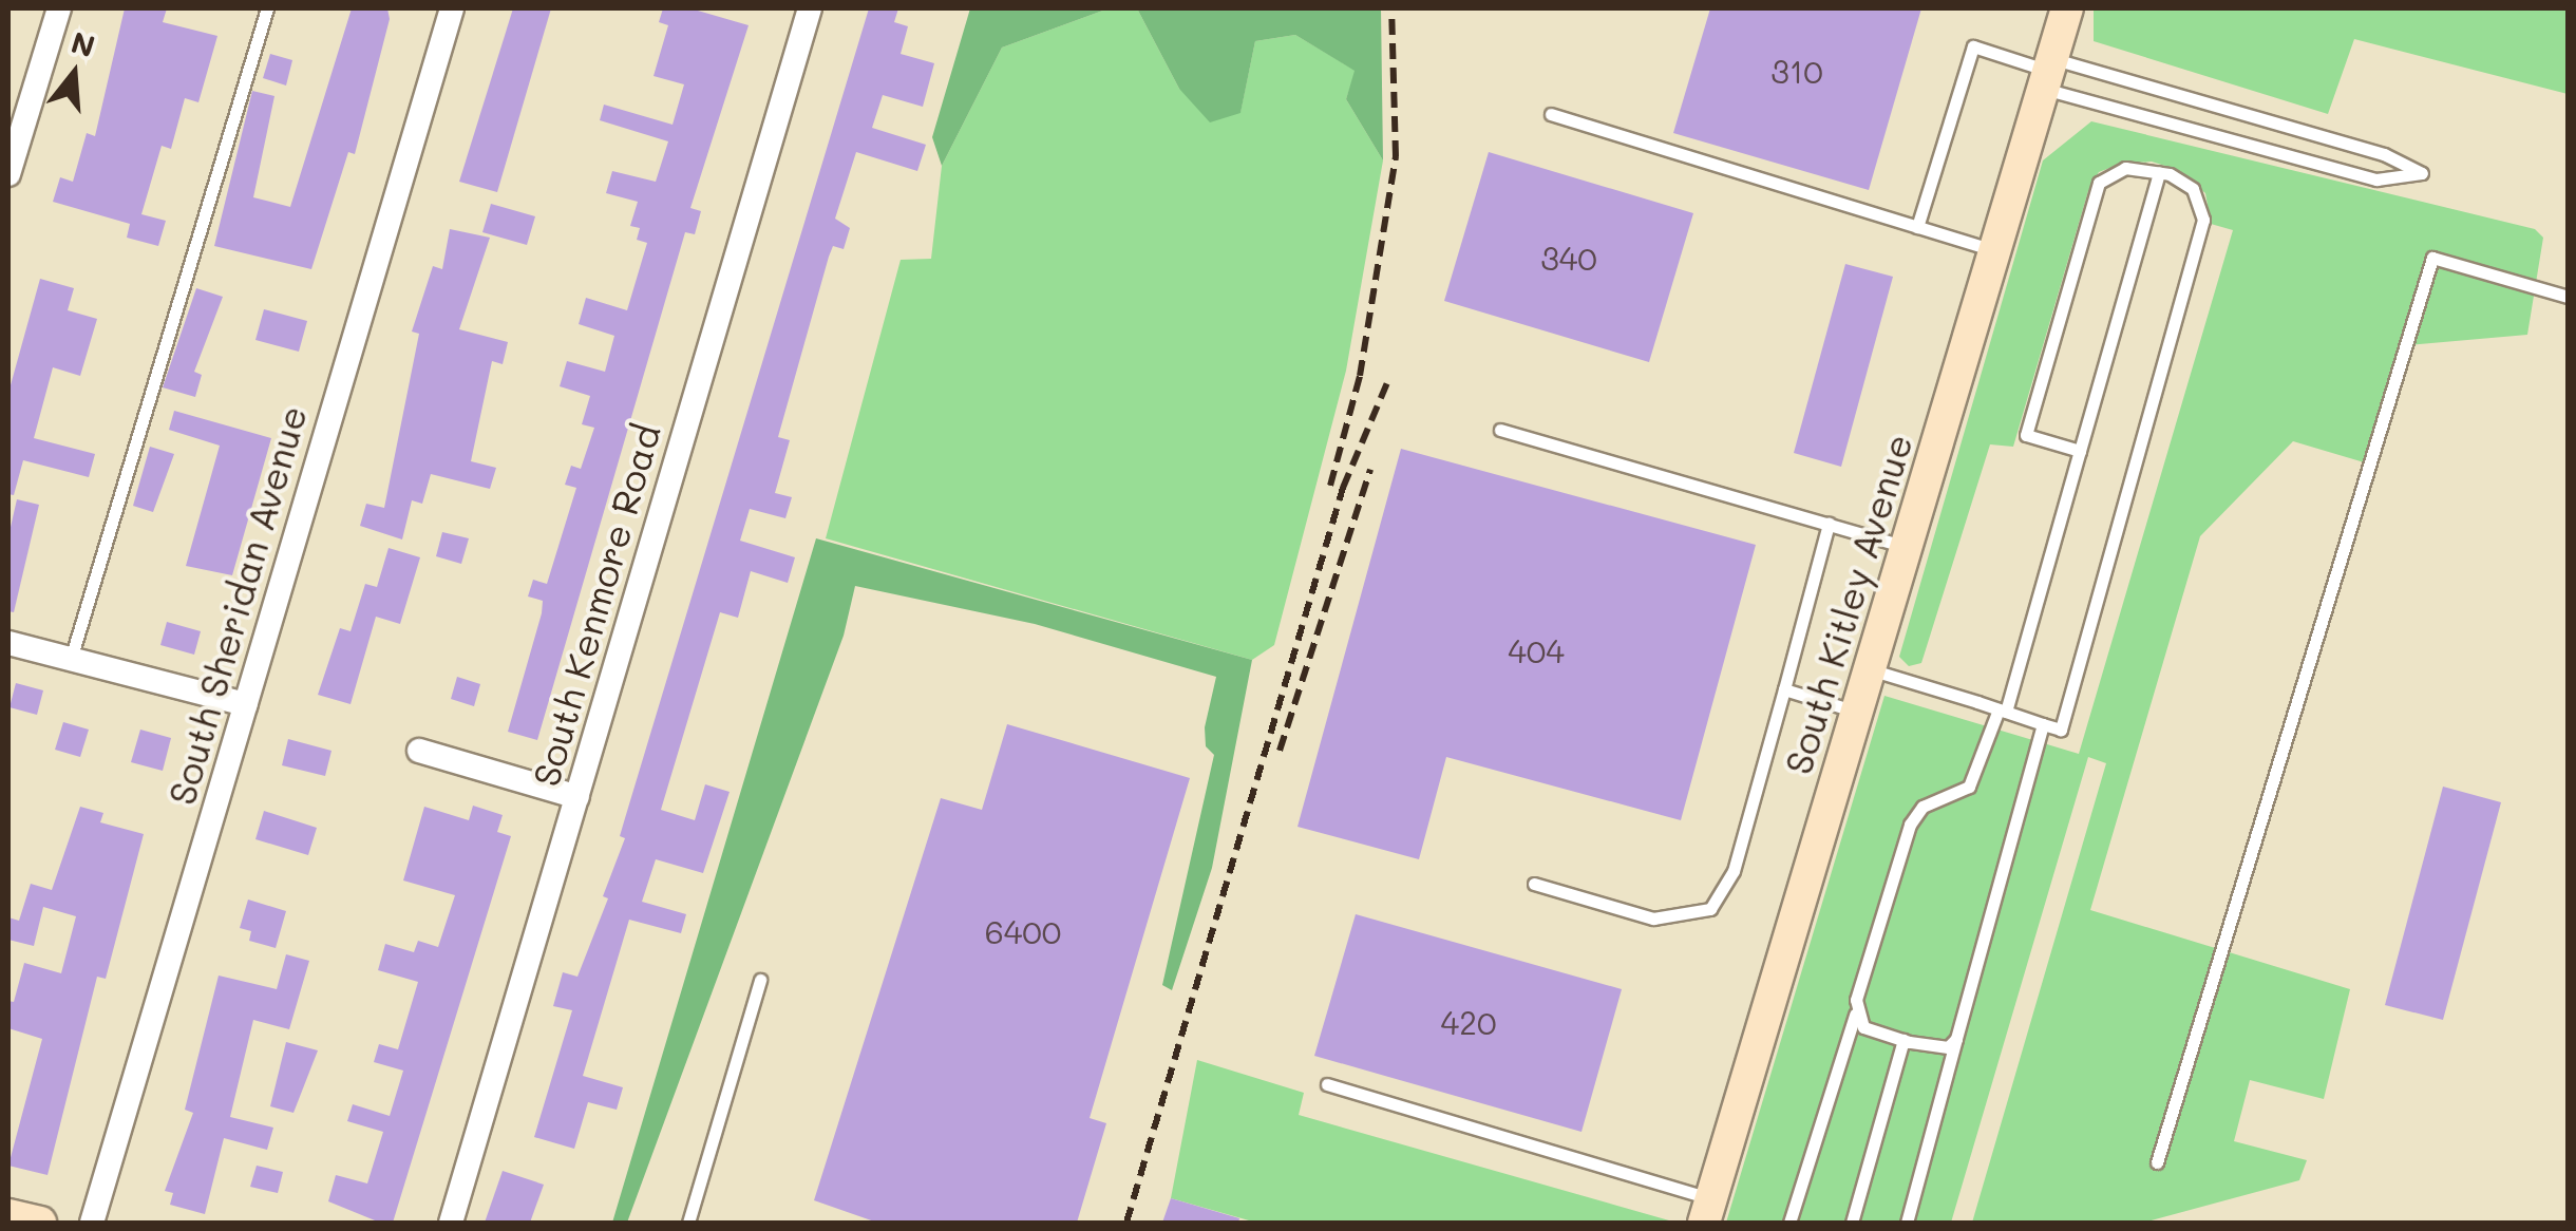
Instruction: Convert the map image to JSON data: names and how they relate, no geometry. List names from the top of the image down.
{
  "streets": {
    "street": ["South Kitley Avenue", "South Sheridan Avenue", "South Kenmore Road"]
  },
  "house_numbers": [
    "310",
    "340",
    "404",
    "6400",
    "420"
  ],
  "north": "top"
}
